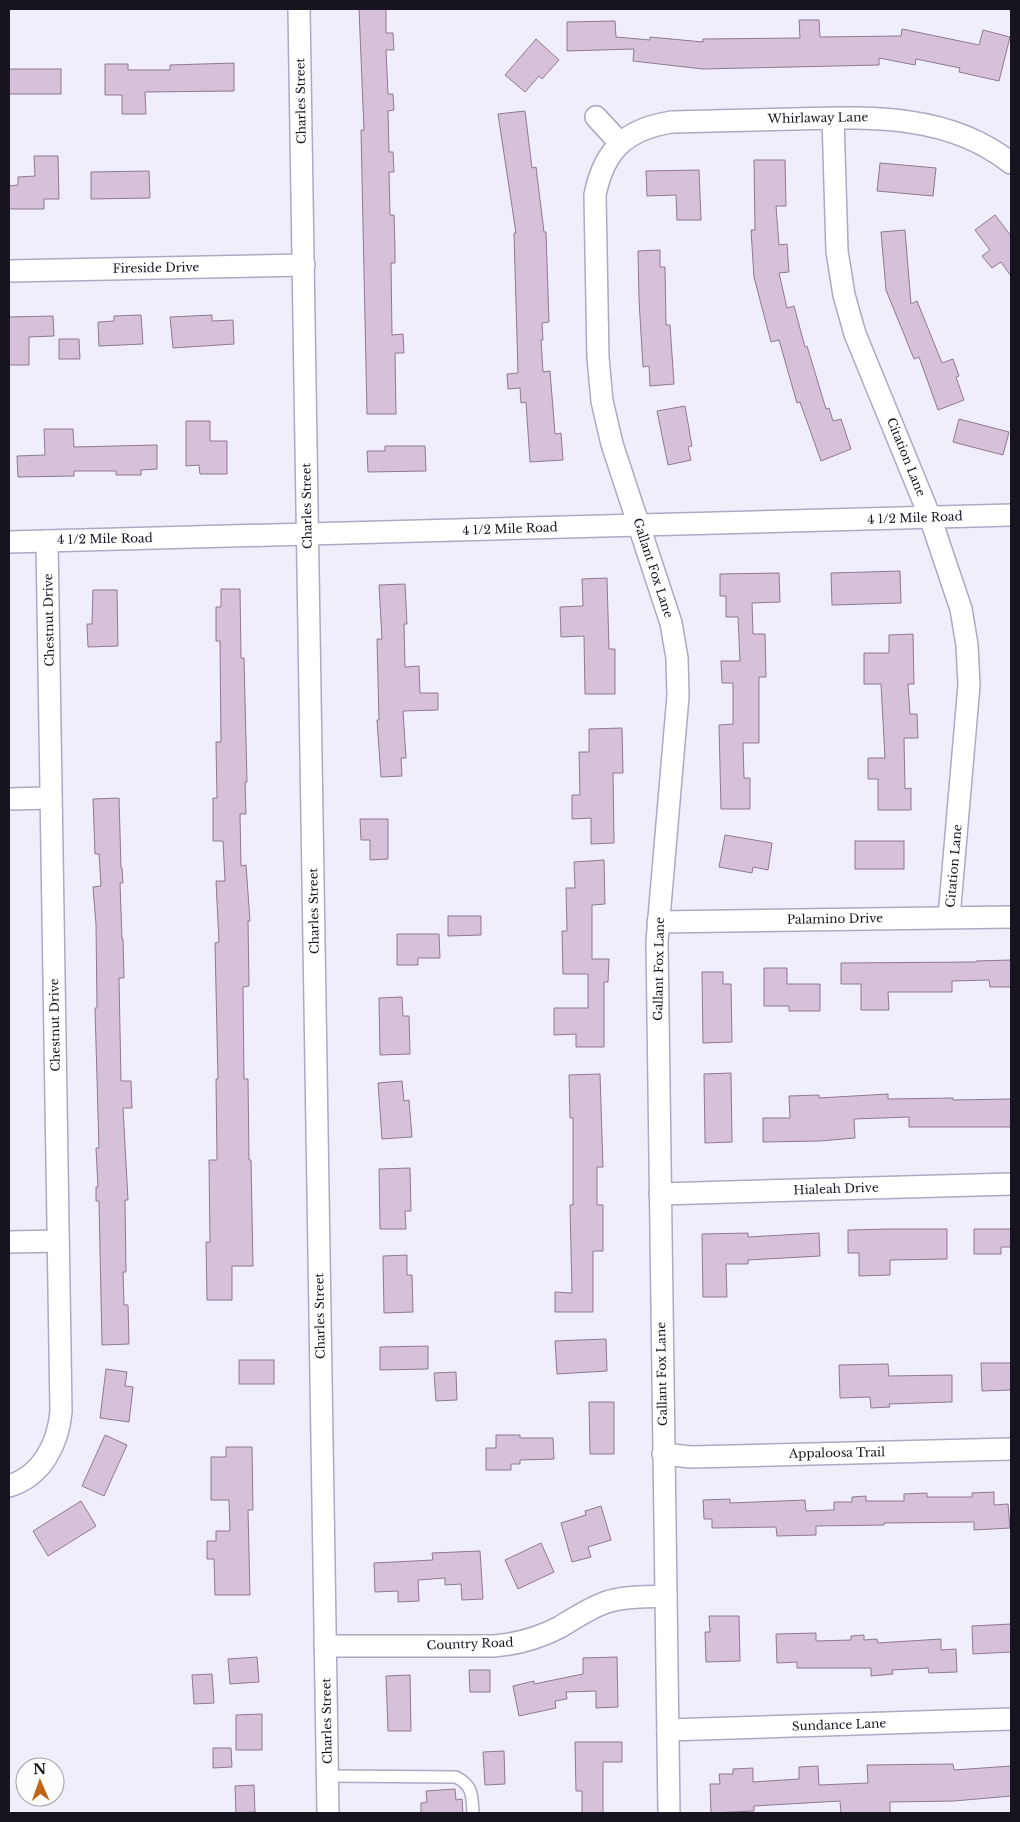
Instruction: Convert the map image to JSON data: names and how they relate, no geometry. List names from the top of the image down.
{
  "streets": {
    "street": [
      "Charles Street",
      "Whirlaway Lane",
      "Fireside Drive",
      "Citation Lane",
      "4 1/2 Mile Road",
      "Gallant Fox Lane",
      "Chestnut Drive",
      "Palamino Drive",
      "Hialeah Drive",
      "Appaloosa Trail",
      "Country Road",
      "Sundance Lane"
    ]
  },
  "crossings": [
    ["Charles Street", "Fireside Drive"],
    ["Charles Street", "4 1/2 Mile Road"],
    ["Charles Street", "Country Road"],
    ["Whirlaway Lane", "Citation Lane"],
    ["Whirlaway Lane", "Gallant Fox Lane"],
    ["Citation Lane", "4 1/2 Mile Road"],
    ["Citation Lane", "Palamino Drive"],
    ["4 1/2 Mile Road", "Gallant Fox Lane"],
    ["4 1/2 Mile Road", "Chestnut Drive"],
    ["Gallant Fox Lane", "Palamino Drive"],
    ["Gallant Fox Lane", "Hialeah Drive"],
    ["Gallant Fox Lane", "Appaloosa Trail"],
    ["Gallant Fox Lane", "Country Road"],
    ["Gallant Fox Lane", "Sundance Lane"]
  ],
  "north": "top"
}
